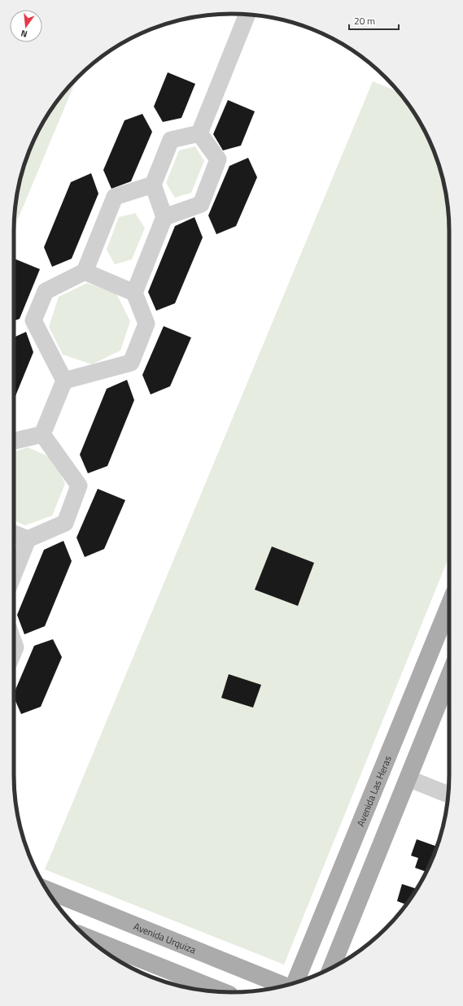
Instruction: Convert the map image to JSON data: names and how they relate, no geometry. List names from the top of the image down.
{
  "streets": {
    "main road": ["Avenida Las Heras", "Avenida Urquiza"]
  },
  "scale_bar": "20 m",
  "north": "bottom"
}
